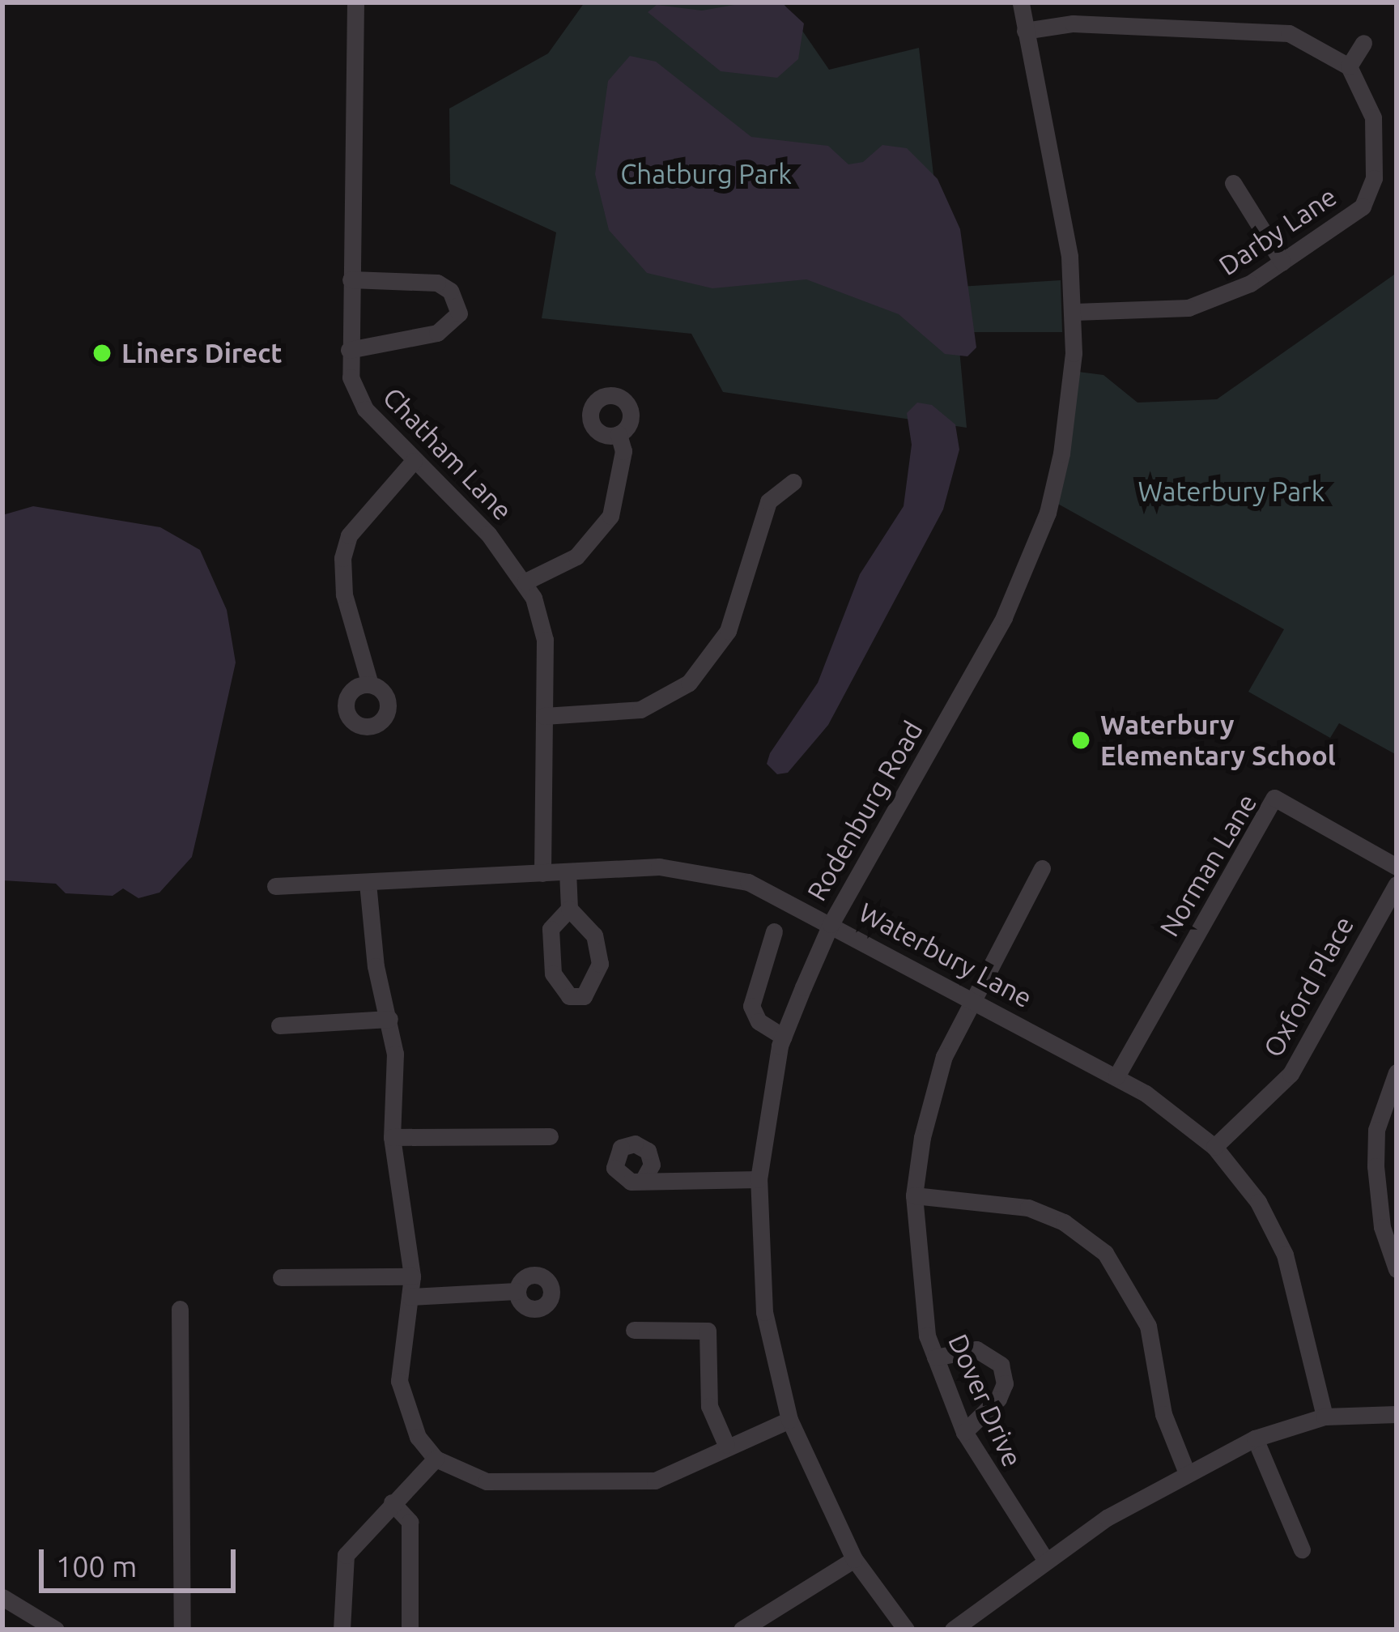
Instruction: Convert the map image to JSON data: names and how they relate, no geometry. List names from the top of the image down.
{
  "streets": {
    "street": [
      "Darby Lane",
      "Chatham Lane",
      "Rodenburg Road",
      "Norman Lane",
      "Waterbury Lane",
      "Oxford Place",
      "Dover Drive"
    ]
  },
  "crossings": [
    ["Darby Lane", "Rodenburg Road"],
    ["Chatham Lane", "Waterbury Lane"],
    ["Rodenburg Road", "Waterbury Lane"],
    ["Norman Lane", "Waterbury Lane"],
    ["Waterbury Lane", "Oxford Place"],
    ["Waterbury Lane", "Dover Drive"]
  ],
  "parks": ["Chatburg Park", "Waterbury Park"],
  "places": ["Liners Direct", "Waterbury Elementary School"],
  "scale_bar": "100 m"
}
